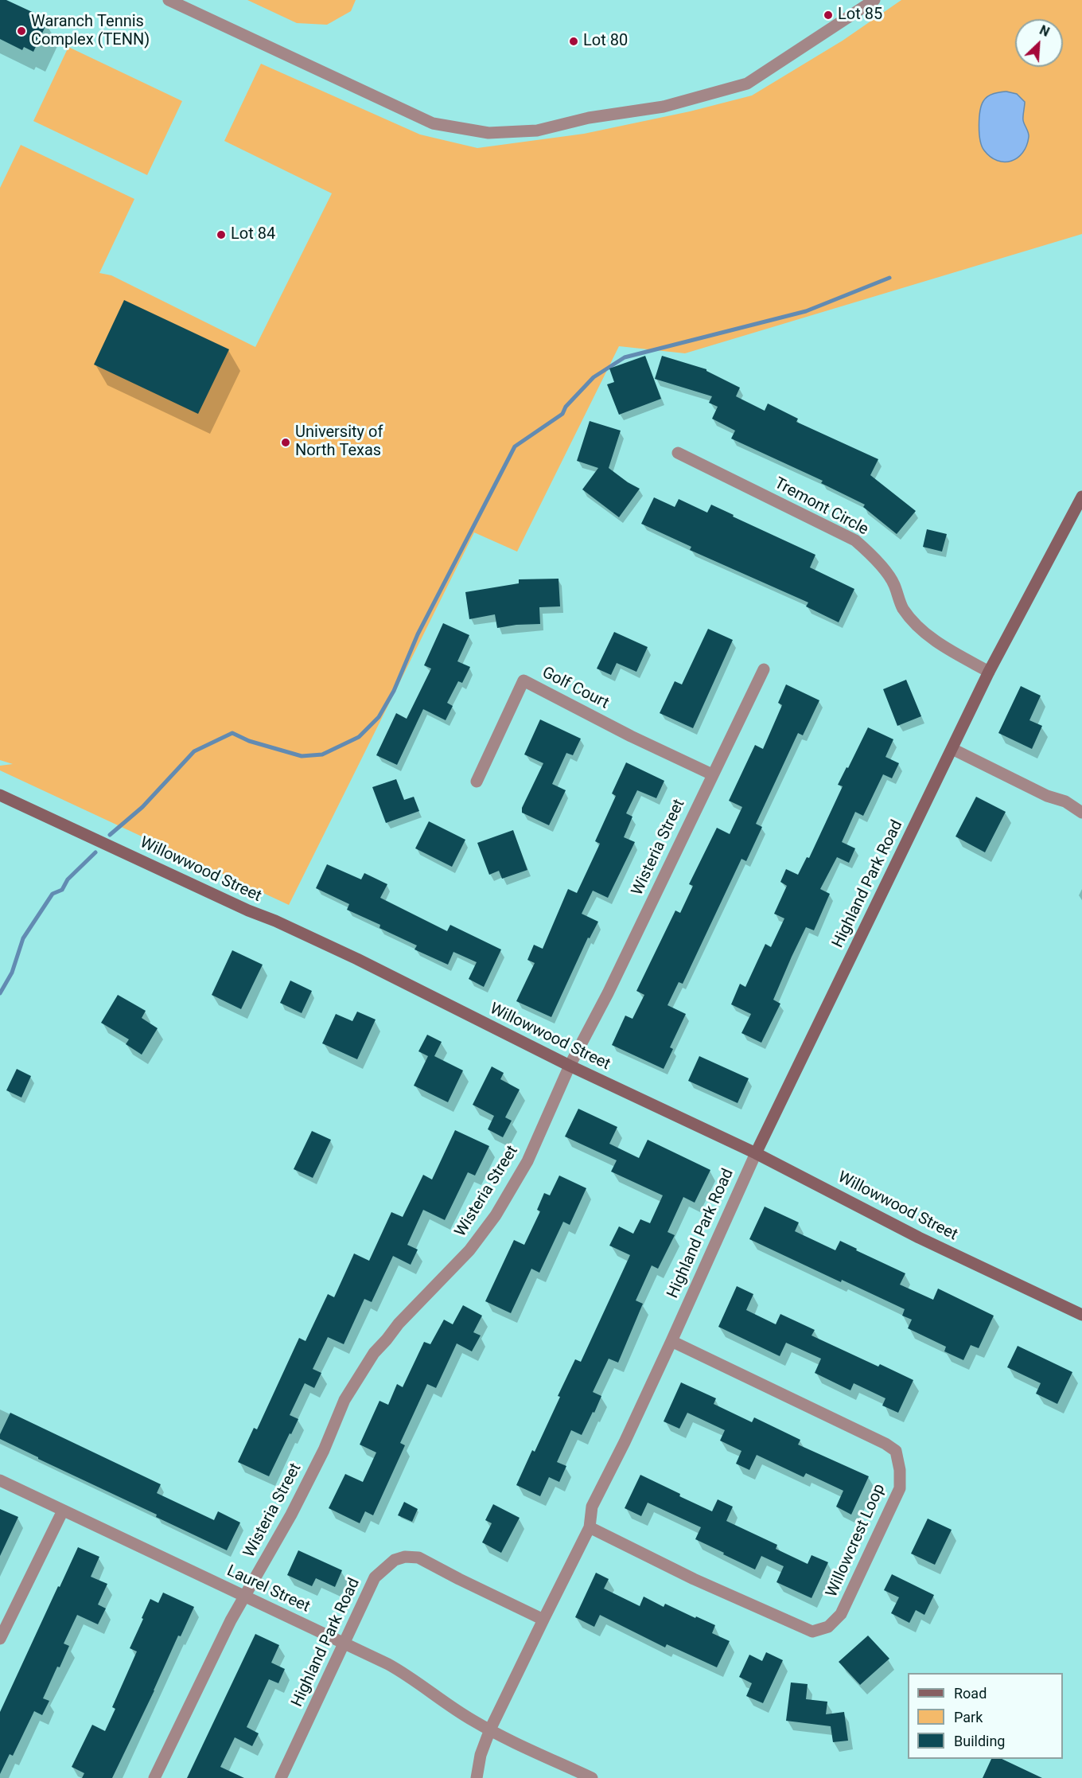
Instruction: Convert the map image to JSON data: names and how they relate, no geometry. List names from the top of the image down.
{
  "streets": {
    "street": [
      "Tremont Circle",
      "Golf Court",
      "Wisteria Street",
      "Willowwood Street",
      "Highland Park Road",
      "Willowcrest Loop",
      "Laurel Street"
    ]
  },
  "crossings": [
    ["Tremont Circle", "Highland Park Road"],
    ["Golf Court", "Wisteria Street"],
    ["Wisteria Street", "Willowwood Street"],
    ["Wisteria Street", "Laurel Street"],
    ["Willowwood Street", "Highland Park Road"],
    ["Highland Park Road", "Willowcrest Loop"],
    ["Highland Park Road", "Laurel Street"]
  ],
  "places": [
    "Lot 85",
    "Waranch Tennis Complex (TENN)",
    "Lot 80",
    "Lot 84",
    "University of North Texas"
  ],
  "legend": ["Road", "Park", "Building"],
  "north": "top right"
}
